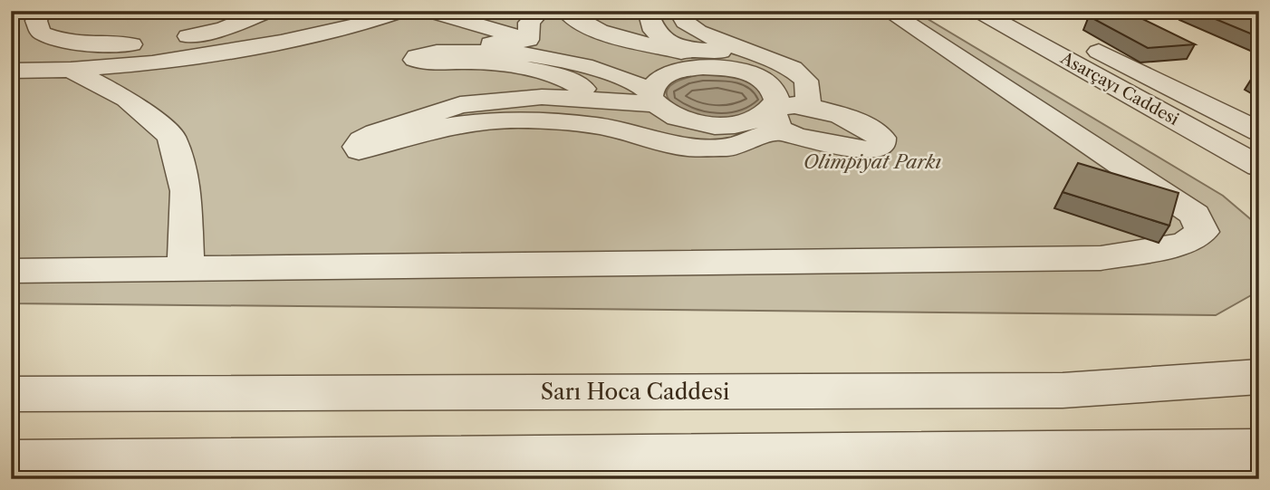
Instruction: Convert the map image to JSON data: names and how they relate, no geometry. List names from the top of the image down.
{
  "streets": {
    "street": ["Asarçayı Caddesi", "Sarı Hoca Caddesi"]
  },
  "parks": ["Olimpiyat Parkı"]
}
